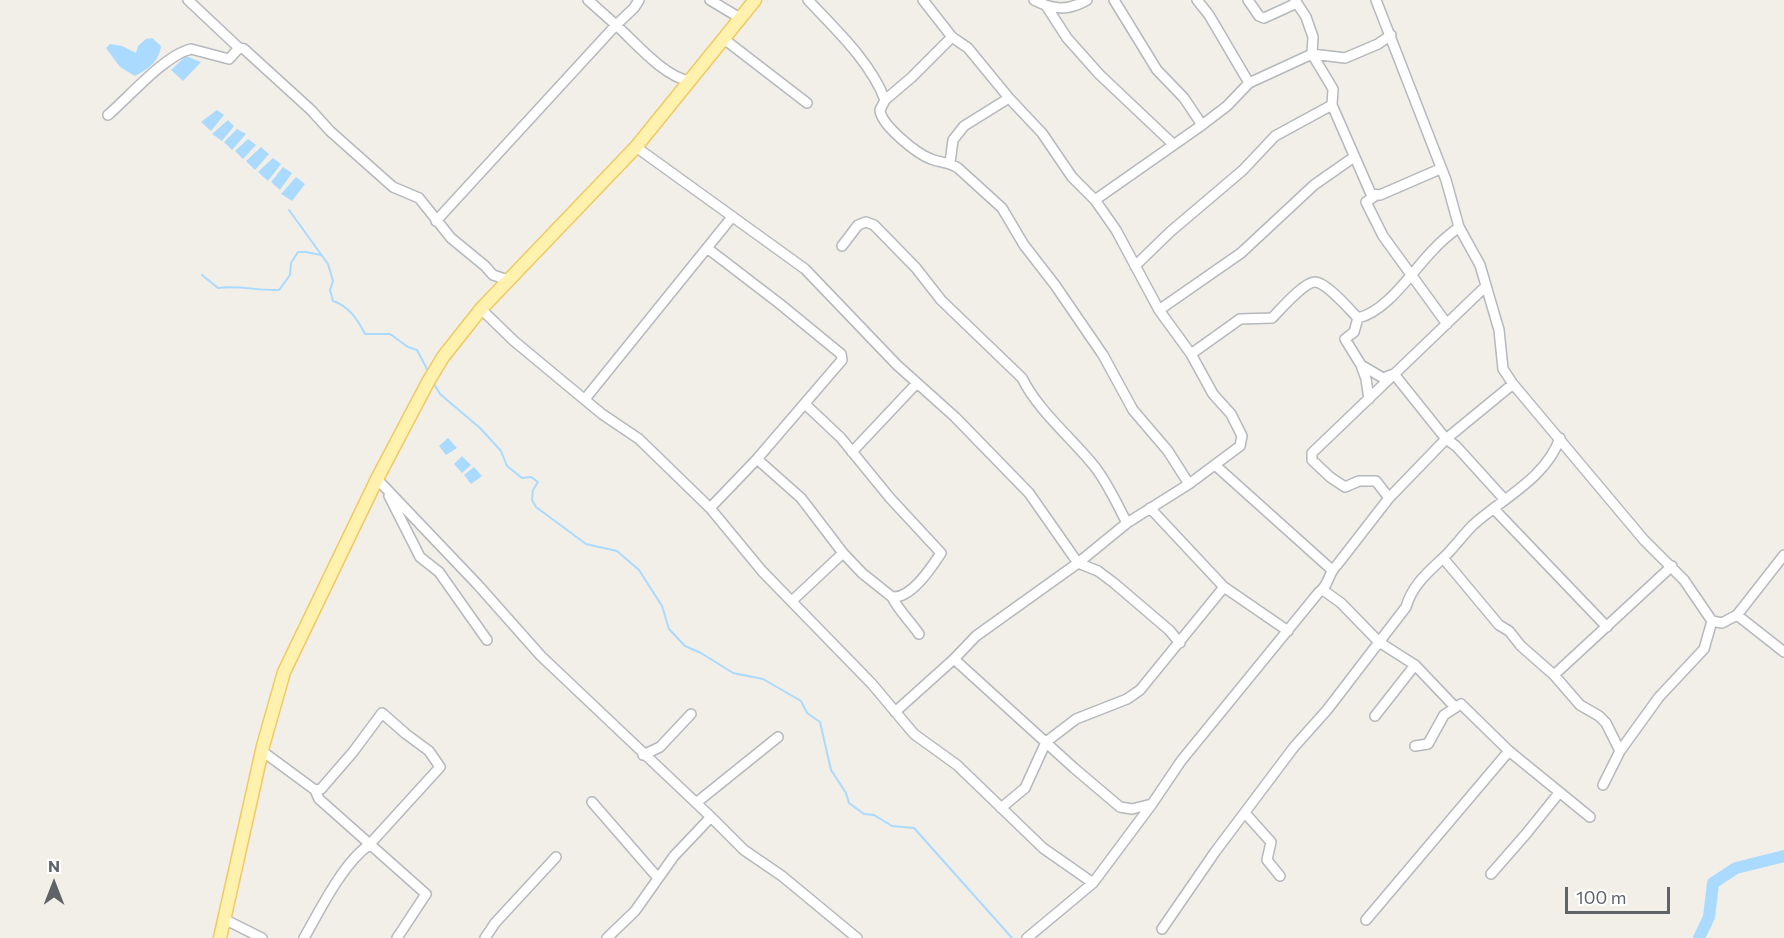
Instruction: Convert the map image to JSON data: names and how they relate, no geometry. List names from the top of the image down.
{
  "scale_bar": "100 m",
  "north": "top"
}
